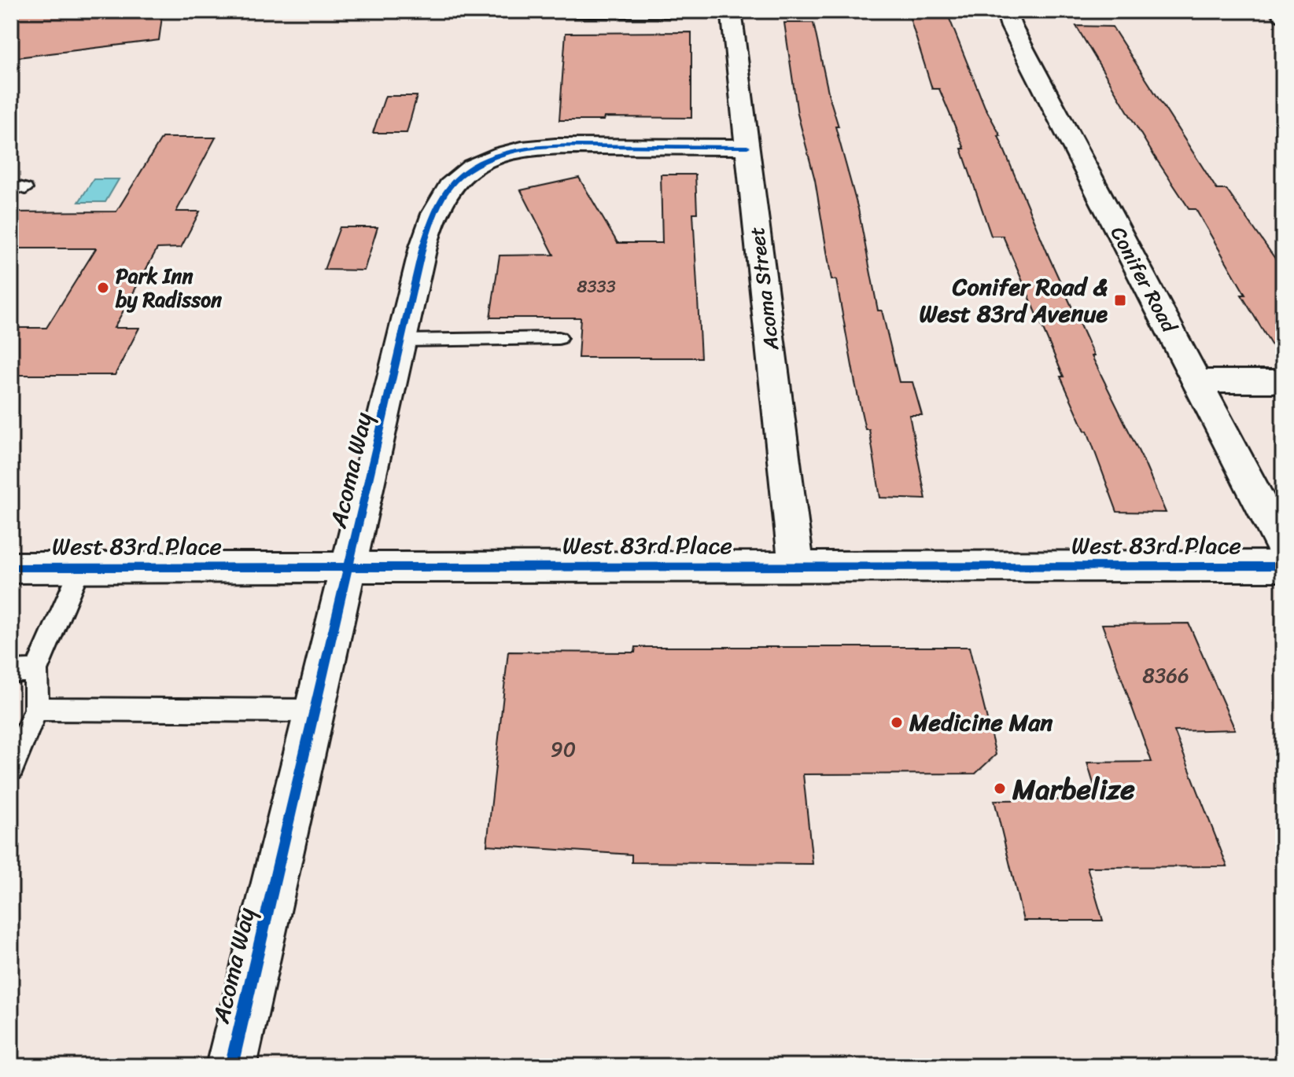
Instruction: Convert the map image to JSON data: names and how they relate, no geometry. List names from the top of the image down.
{
  "streets": {
    "street": [
      "Conifer Road",
      "Acoma Street",
      "Acoma Way",
      "West 83rd Place"
    ]
  },
  "crossings": [
    ["Acoma Street", "Acoma Way"],
    ["Acoma Street", "West 83rd Place"],
    ["Acoma Way", "West 83rd Place"]
  ],
  "places": {
    "other": ["Park Inn by Radisson", "Medicine Man", "Marbelize"],
    "transit": ["Conifer Road & West 83rd Avenue"]
  },
  "house_numbers": ["8333", "8366", "90"]
}
